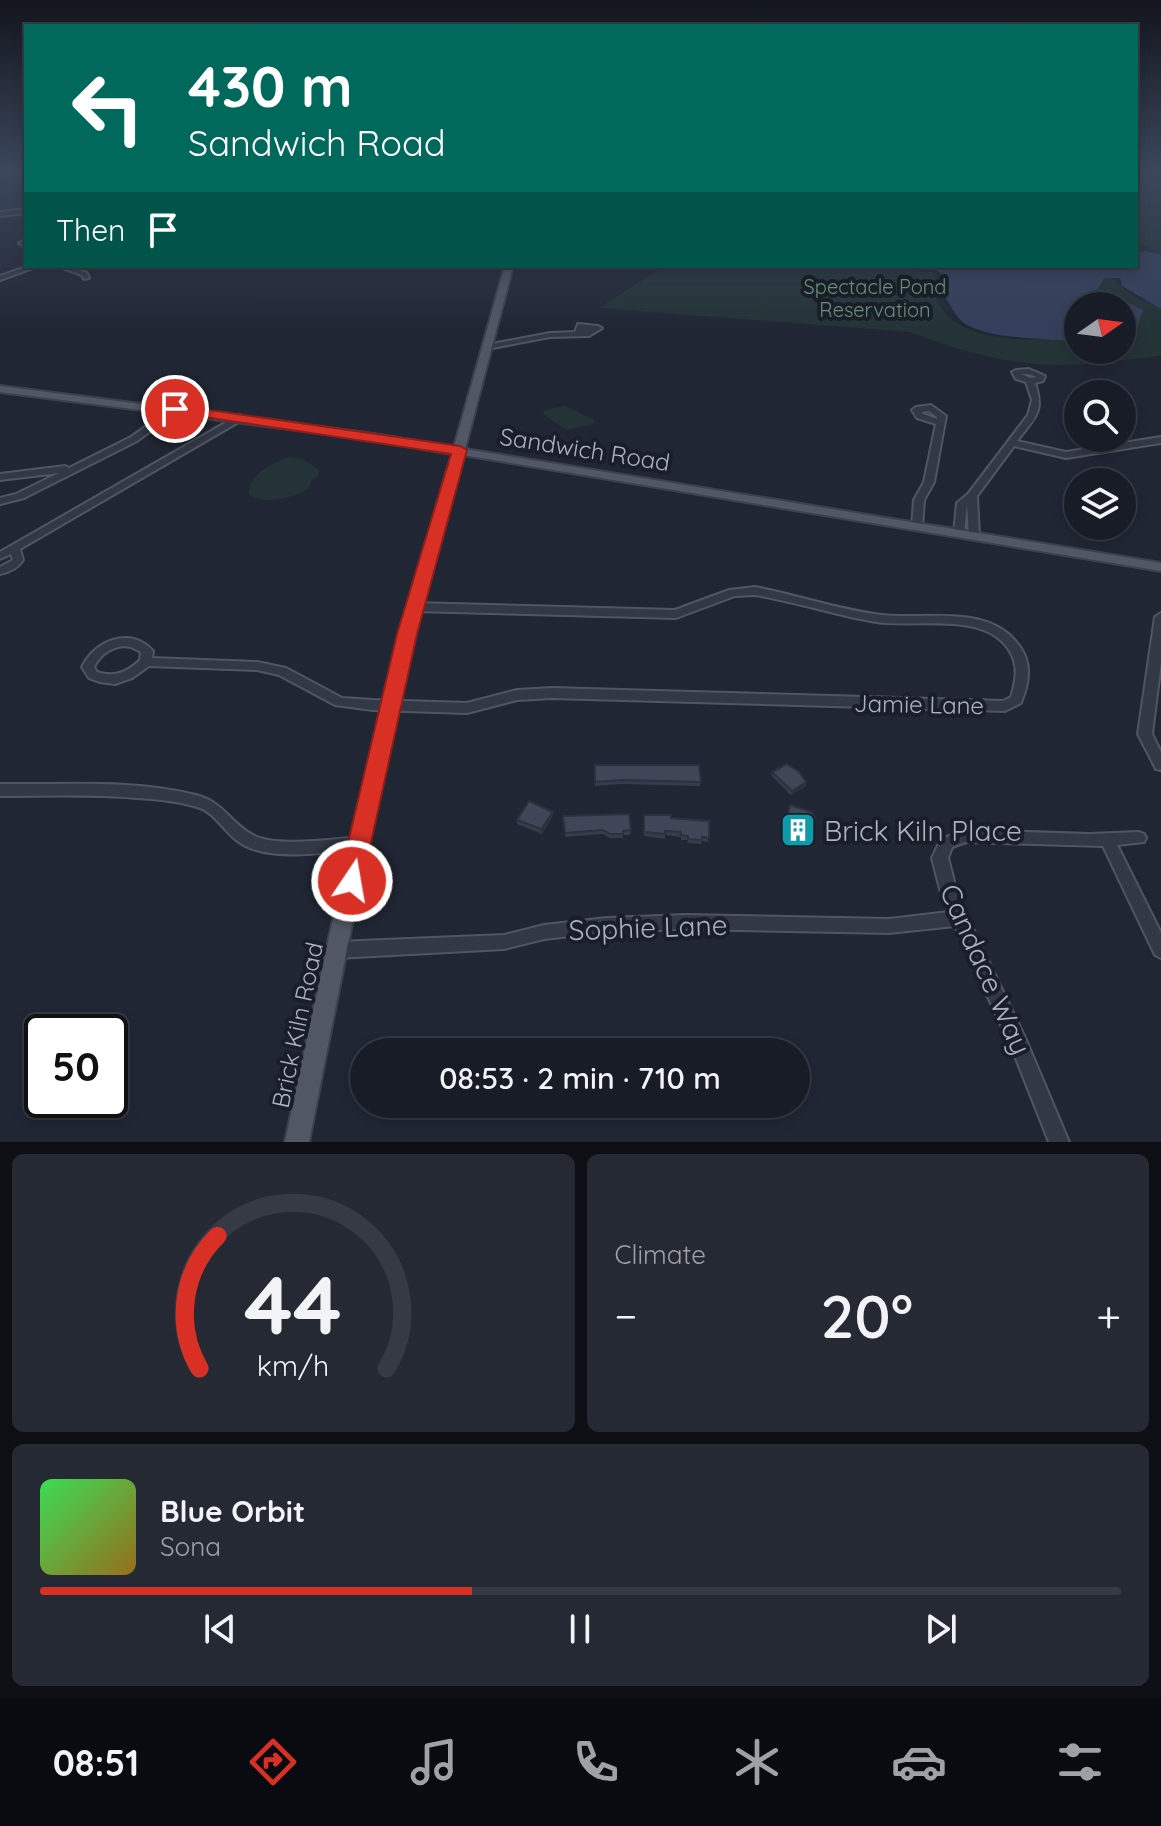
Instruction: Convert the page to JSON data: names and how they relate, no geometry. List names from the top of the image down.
{
  "streets": {
    "main road": ["Sandwich Road", "Brick Kiln Road"],
    "street": ["Jamie Lane", "Sophie Lane", "Candace Way"]
  },
  "crossings": [
    ["Sandwich Road", "Brick Kiln Road"],
    ["Jamie Lane", "Brick Kiln Road"],
    ["Sophie Lane", "Candace Way"],
    ["Sophie Lane", "Brick Kiln Road"]
  ],
  "parks": ["Spectacle Pond Reservation"],
  "places": {
    "building": ["Brick Kiln Place"]
  },
  "north": "right",
  "page": {
    "turn": ["430 m", "Sandwich Road"],
    "then": "Then",
    "limit": "50",
    "trip": "08:53 · 2 min · 710 m",
    "tile": "Climate",
    "heat": ["−", "20°", "+"],
    "song": ["Blue Orbit", "Sona"],
    "tabs": "08:51",
    "gauge": ["44", "km/h"]
  }
}
